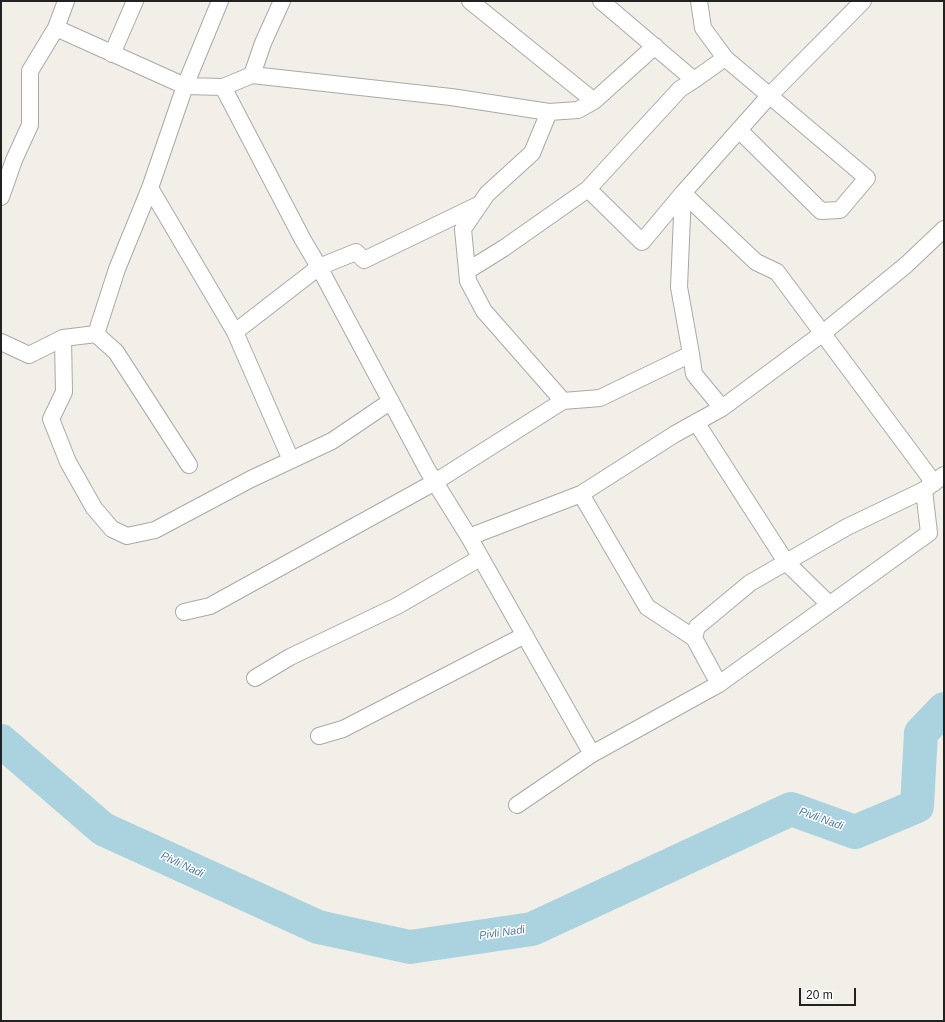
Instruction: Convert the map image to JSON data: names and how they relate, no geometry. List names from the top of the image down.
{
  "water": ["Pivli Nadi"],
  "scale_bar": "20 m"
}
